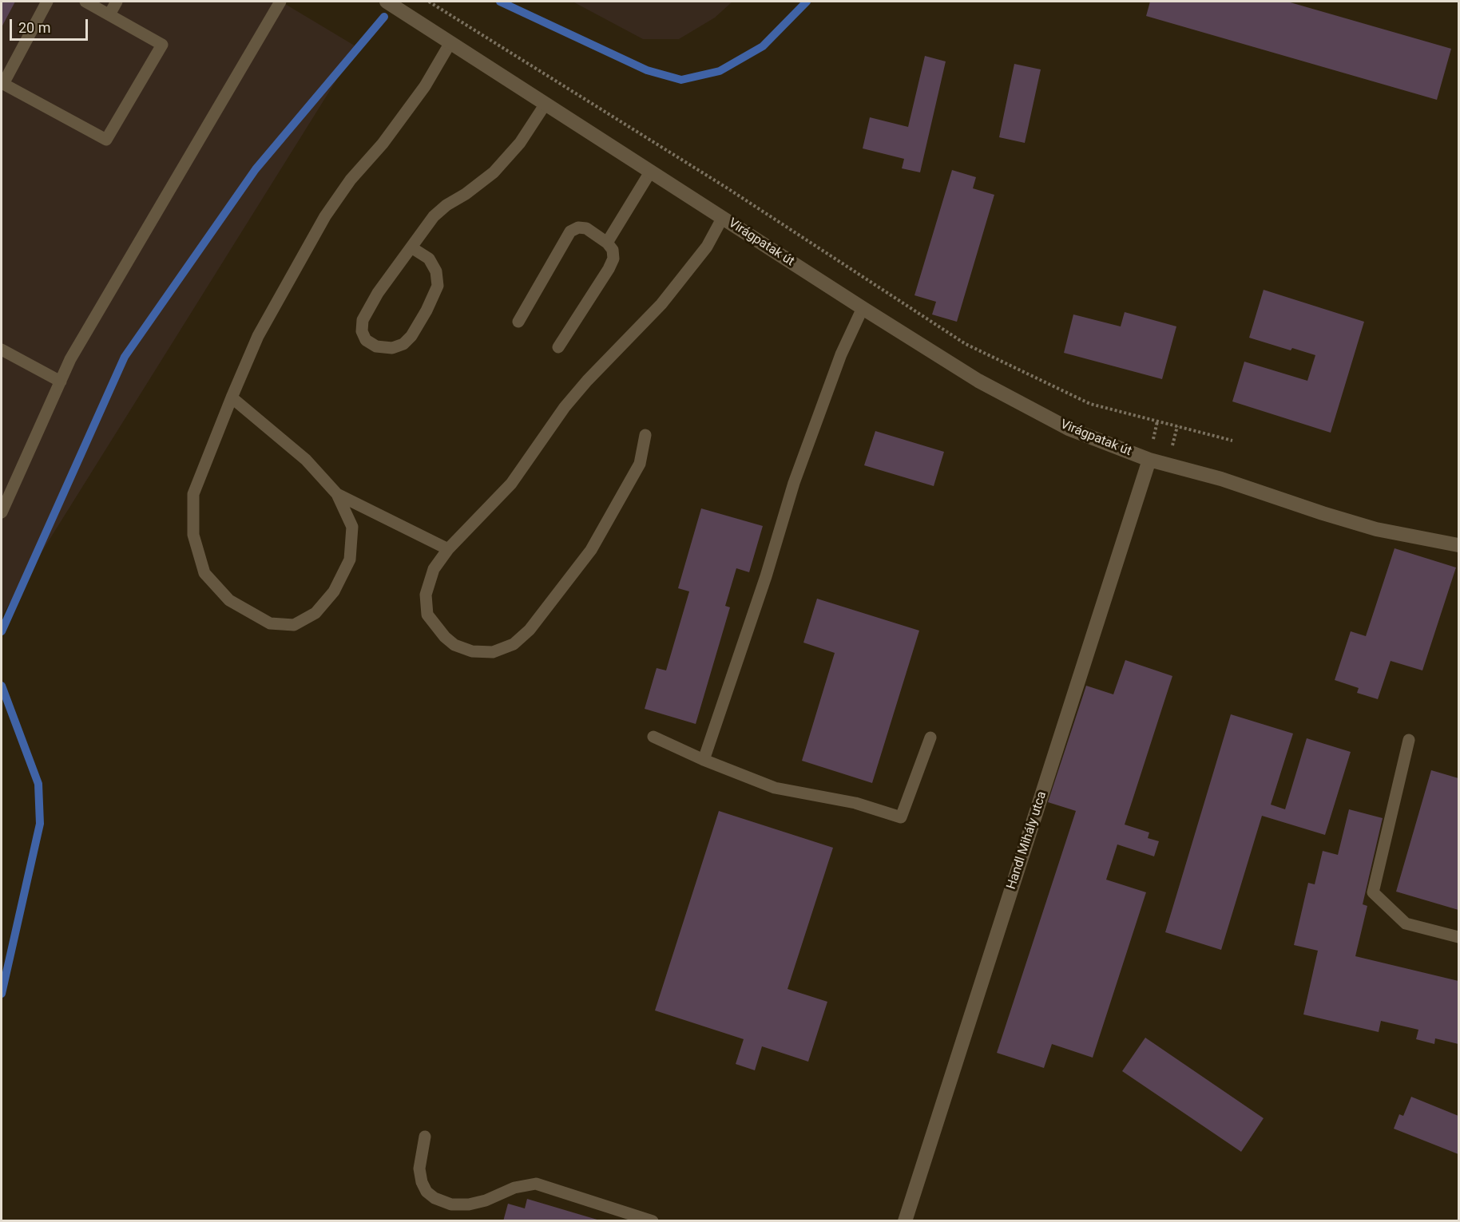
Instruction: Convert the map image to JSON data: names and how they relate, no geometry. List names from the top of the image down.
{
  "streets": {
    "street": ["Virágpatak út", "Handl Mihály utca"]
  },
  "crossings": [
    ["Virágpatak út", "Handl Mihály utca"]
  ],
  "scale_bar": "20 m"
}
